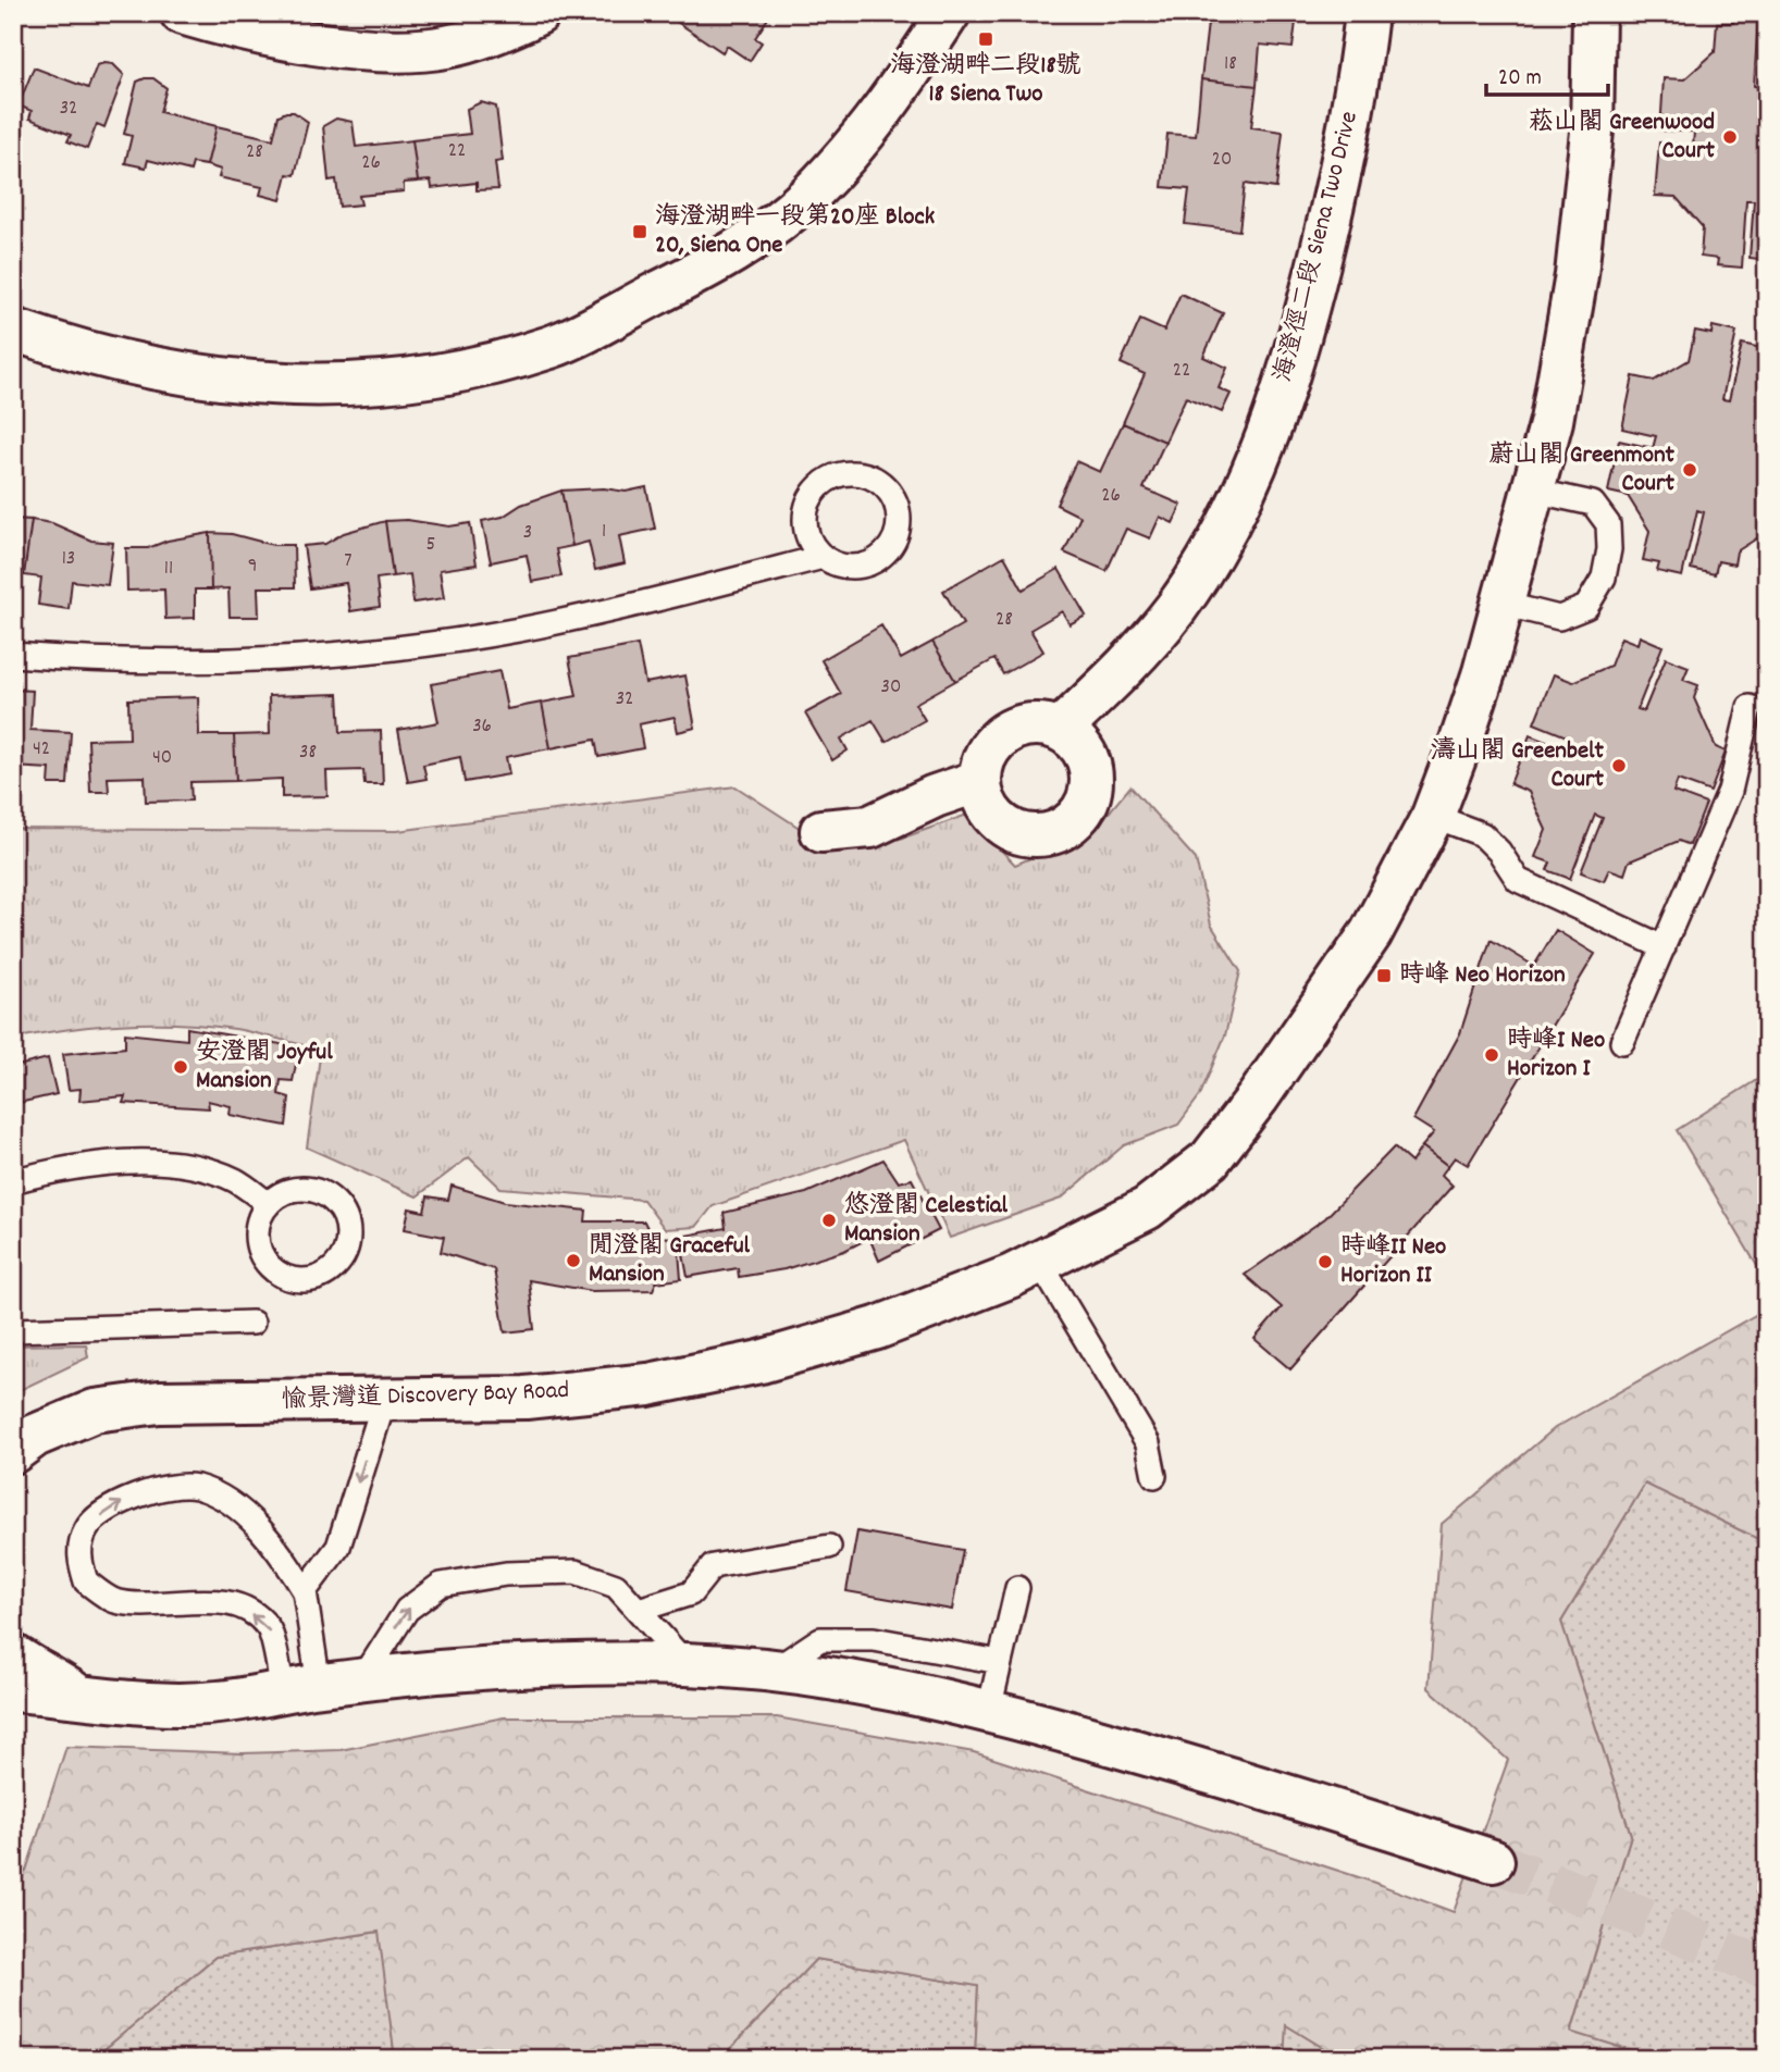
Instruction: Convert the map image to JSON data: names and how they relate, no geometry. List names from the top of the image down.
{
  "streets": {
    "street": ["海澄徑二段 Siena Two Drive", "愉景灣道 Discovery Bay Road"]
  },
  "places": {
    "transit": ["海澄湖畔二段18號 18 Siena Two", "海澄湖畔一段第20座 Block 20, Siena One", "時峰 Neo Horizon"],
    "other": [
      "菘山閣 Greenwood Court",
      "蔚山閣 Greenmont Court",
      "濤山閣 Greenbelt Court",
      "時峰I Neo Horizon I",
      "安澄閣 Joyful Mansion",
      "悠澄閣 Celestial Mansion",
      "閒澄閣 Graceful Mansion",
      "時峰II Neo Horizon II"
    ]
  },
  "house_numbers": [
    "18",
    "32",
    "22",
    "28",
    "20",
    "26",
    "22",
    "26",
    "1",
    "3",
    "5",
    "13",
    "7",
    "9",
    "11",
    "28",
    "30",
    "32",
    "36",
    "42",
    "38",
    "40"
  ],
  "scale_bar": "20 m"
}
